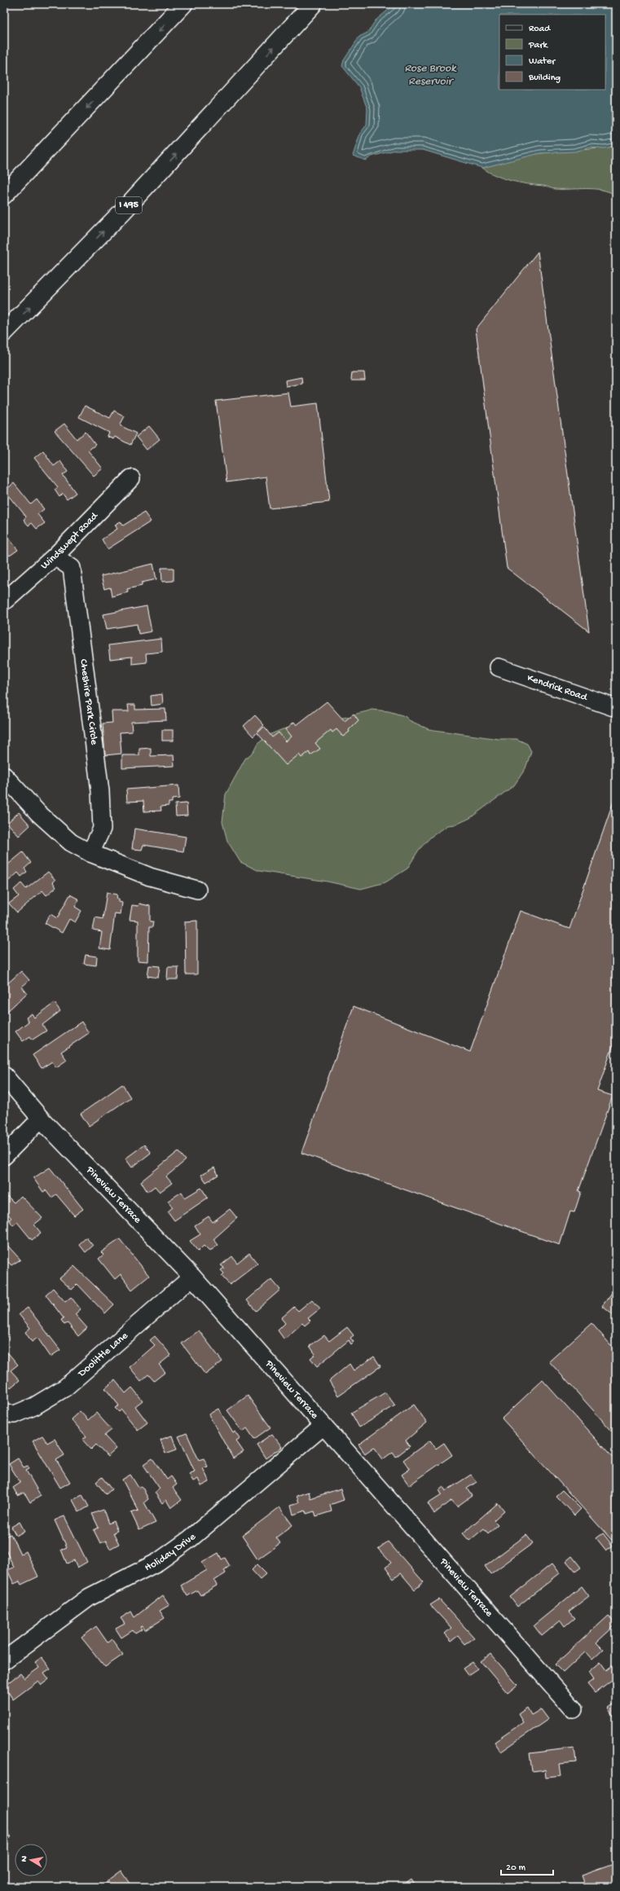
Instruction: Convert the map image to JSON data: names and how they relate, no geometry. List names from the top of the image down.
{
  "streets": {
    "highway": ["I 495"],
    "street": [
      "Windswept Road",
      "Kendrick Road",
      "Cheshire Park Circle",
      "Pineview Terrace",
      "Doolittle Lane",
      "Holiday Drive"
    ]
  },
  "crossings": [
    ["Windswept Road", "Cheshire Park Circle"],
    ["Pineview Terrace", "Doolittle Lane"],
    ["Pineview Terrace", "Holiday Drive"]
  ],
  "water": ["Rose Brook Reservoir"],
  "legend": [
    "Road",
    "Park",
    "Water",
    "Building"
  ],
  "scale_bar": "20 m",
  "north": "left"
}
